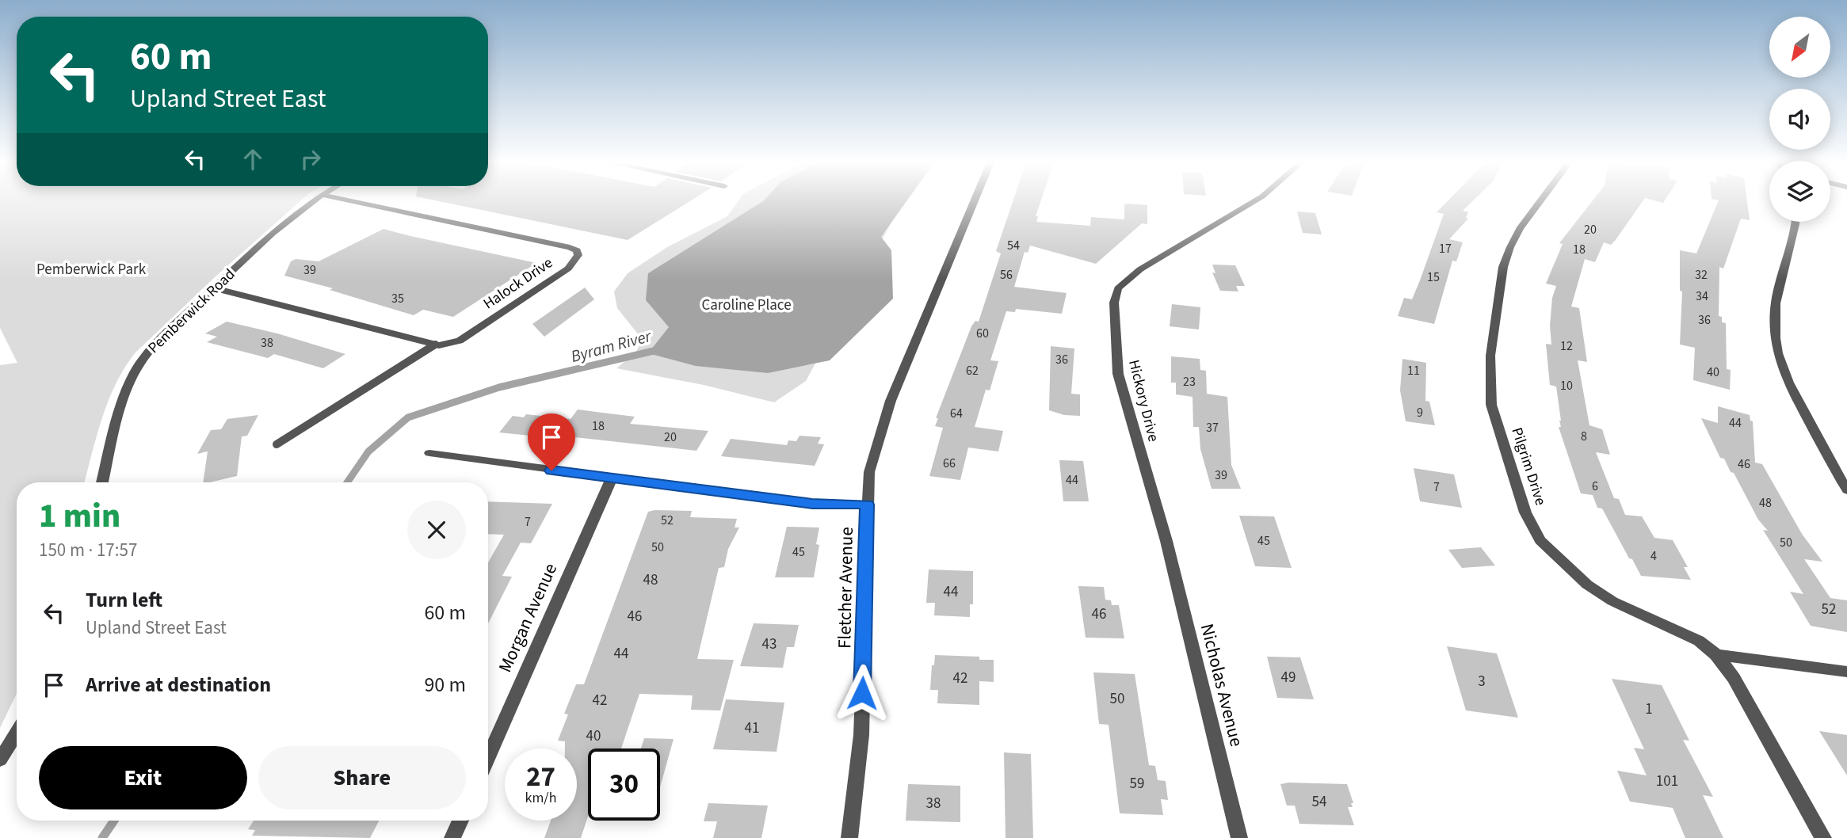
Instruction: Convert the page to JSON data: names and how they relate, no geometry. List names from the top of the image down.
{
  "streets": {
    "street": [
      "Halock Drive",
      "Pemberwick Road",
      "Hickory Drive",
      "Pilgrim Drive",
      "Fletcher Avenue",
      "Morgan Avenue",
      "Nicholas Avenue"
    ]
  },
  "crossings": [
    ["Halock Drive", "Pemberwick Road"],
    ["Hickory Drive", "Nicholas Avenue"]
  ],
  "water": ["Byram River"],
  "parks": ["Pemberwick Park", "Caroline Place"],
  "house_numbers": [
    "20",
    "54",
    "17",
    "18",
    "39",
    "56",
    "32",
    "15",
    "34",
    "35",
    "36",
    "60",
    "38",
    "12",
    "36",
    "62",
    "11",
    "40",
    "23",
    "10",
    "9",
    "64",
    "44",
    "18",
    "37",
    "8",
    "20",
    "66",
    "46",
    "39",
    "44",
    "6",
    "7",
    "48",
    "52",
    "7",
    "45",
    "50",
    "50",
    "45",
    "4",
    "48",
    "44",
    "52",
    "46",
    "46",
    "43",
    "44",
    "49",
    "42",
    "3",
    "50",
    "42",
    "1",
    "41",
    "40",
    "101",
    "59",
    "54",
    "38"
  ],
  "north": "bottom left",
  "page": {
    "turn": ["60 m", "Upland Street East"],
    "heading": ["1 min", "150 m · 17:57"],
    "list": [
      {
        "name": "Turn left",
        "note": "Upland Street East",
        "value": "60 m"
      },
      {
        "name": "Arrive at destination",
        "value": "90 m"
      }
    ],
    "buttons": ["Exit", "Share"],
    "speed": "27 km/h",
    "limit": "30"
  }
}
